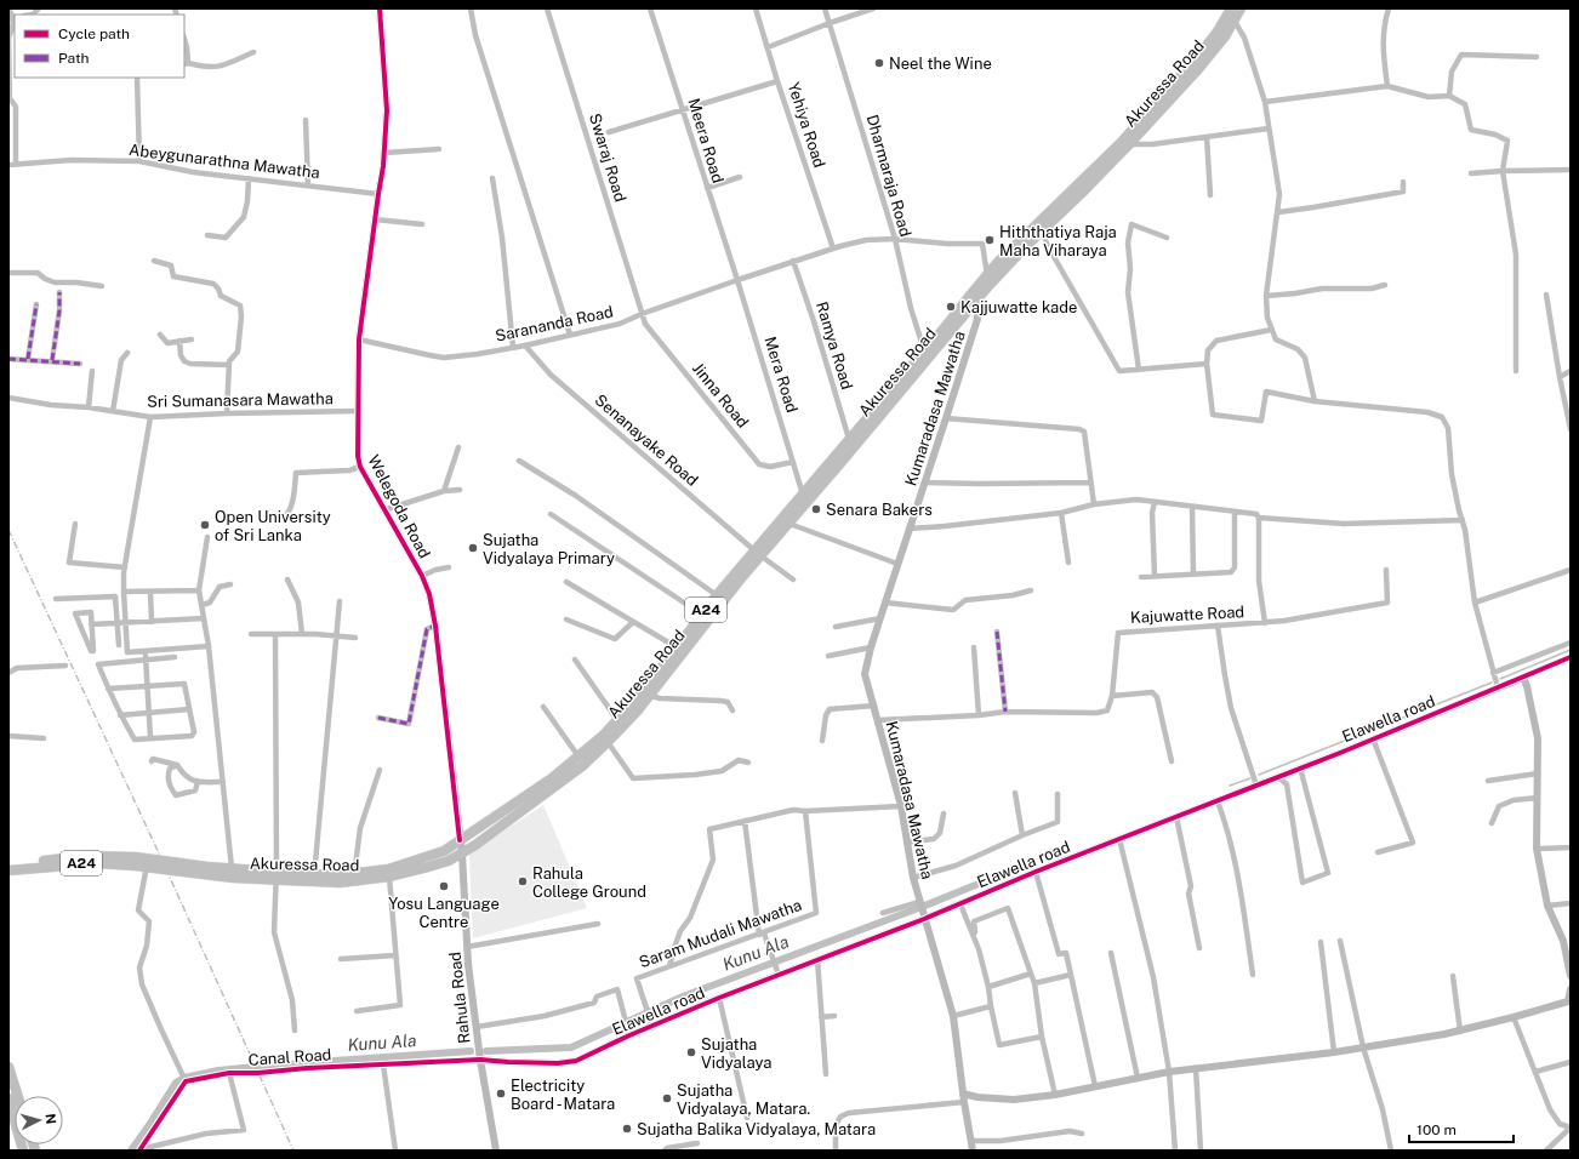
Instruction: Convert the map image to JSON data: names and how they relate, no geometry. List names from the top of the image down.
{
  "streets": {
    "highway": ["Akuressa Road", "A24"],
    "street": [
      "Yehiya Road",
      "Meera Road",
      "Swaraj Road",
      "Abeygunarathna Mawatha",
      "Dharmaraja Road",
      "Sarananda Road",
      "Ramya Road",
      "Mera Road",
      "Jinna Road",
      "Sri Sumanasara Mawatha",
      "Kumaradasa Mawatha",
      "Senanayake Road",
      "Welegoda Road",
      "Kajuwatte Road",
      "Elawella road",
      "Saram Mudali Mawatha",
      "Rahula Road",
      "Canal Road"
    ]
  },
  "crossings": [
    ["Akuressa Road", "Dharmaraja Road"],
    ["Akuressa Road", "Sarananda Road"],
    ["Akuressa Road", "Ramya Road"],
    ["Akuressa Road", "Mera Road"],
    ["Akuressa Road", "Kumaradasa Mawatha"],
    ["Akuressa Road", "Senanayake Road"],
    ["Akuressa Road", "Welegoda Road"],
    ["Akuressa Road", "Rahula Road"],
    ["Yehiya Road", "Sarananda Road"],
    ["Meera Road", "Sarananda Road"],
    ["Meera Road", "Mera Road"],
    ["Swaraj Road", "Sarananda Road"],
    ["Swaraj Road", "Jinna Road"],
    ["Abeygunarathna Mawatha", "Welegoda Road"],
    ["Dharmaraja Road", "Sarananda Road"],
    ["Sarananda Road", "Ramya Road"],
    ["Sarananda Road", "Mera Road"],
    ["Sarananda Road", "Jinna Road"],
    ["Sarananda Road", "Senanayake Road"],
    ["Sarananda Road", "Welegoda Road"],
    ["Mera Road", "Jinna Road"],
    ["Sri Sumanasara Mawatha", "Welegoda Road"],
    ["Kumaradasa Mawatha", "Elawella road"],
    ["Welegoda Road", "Rahula Road"],
    ["Elawella road", "Saram Mudali Mawatha"],
    ["Elawella road", "Rahula Road"],
    ["Elawella road", "Canal Road"],
    ["Rahula Road", "Canal Road"]
  ],
  "water": ["Kunu Ala"],
  "places": [
    "Neel the Wine",
    "Hiththatiya Raja Maha Viharaya",
    "Kajjuwatte kade",
    "Senara Bakers",
    "Open University of Sri Lanka",
    "Sujatha Vidyalaya Primary",
    "Rahula College Ground",
    "Yosu Language Centre",
    "Sujatha Vidyalaya",
    "Electricity Board - Matara",
    "Sujatha Vidyalaya, Matara.",
    "Sujatha Balika Vidyalaya, Matara"
  ],
  "legend": ["Cycle path", "Path"],
  "scale_bar": "100 m",
  "north": "right"
}
